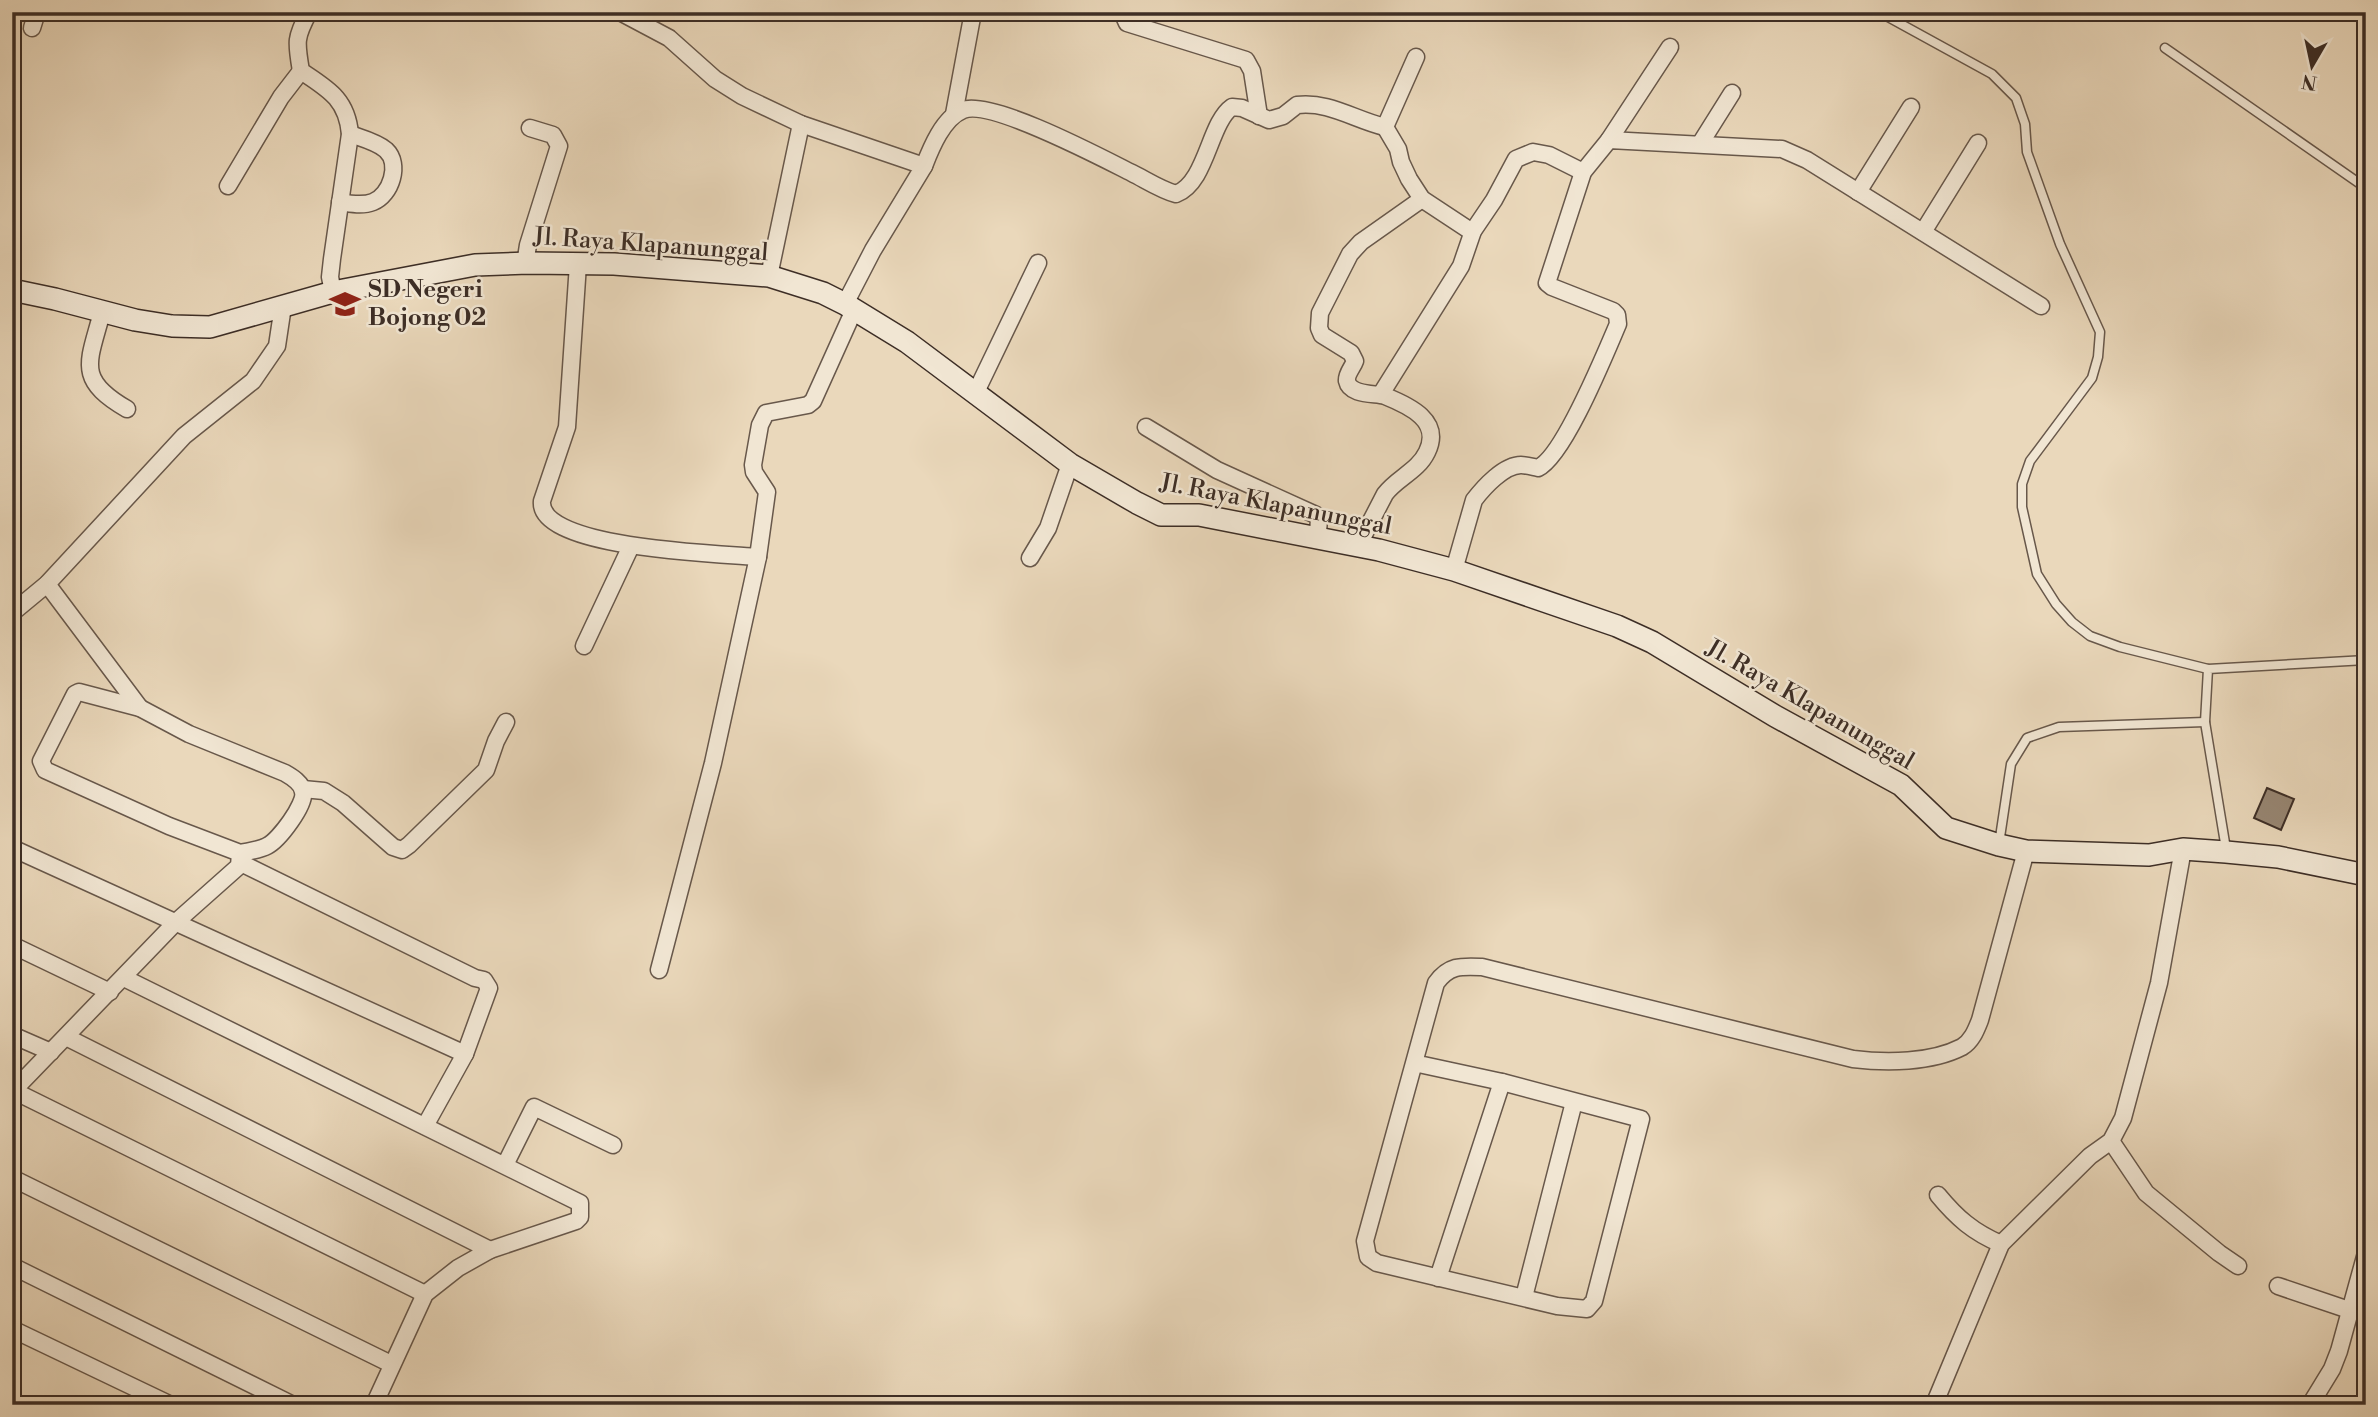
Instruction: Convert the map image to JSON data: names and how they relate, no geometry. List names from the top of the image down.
{
  "streets": {
    "street": ["Jl. Raya Klapanunggal"]
  },
  "places": {
    "school or university": ["SD Negeri Bojong 02"]
  },
  "north": "bottom"
}
